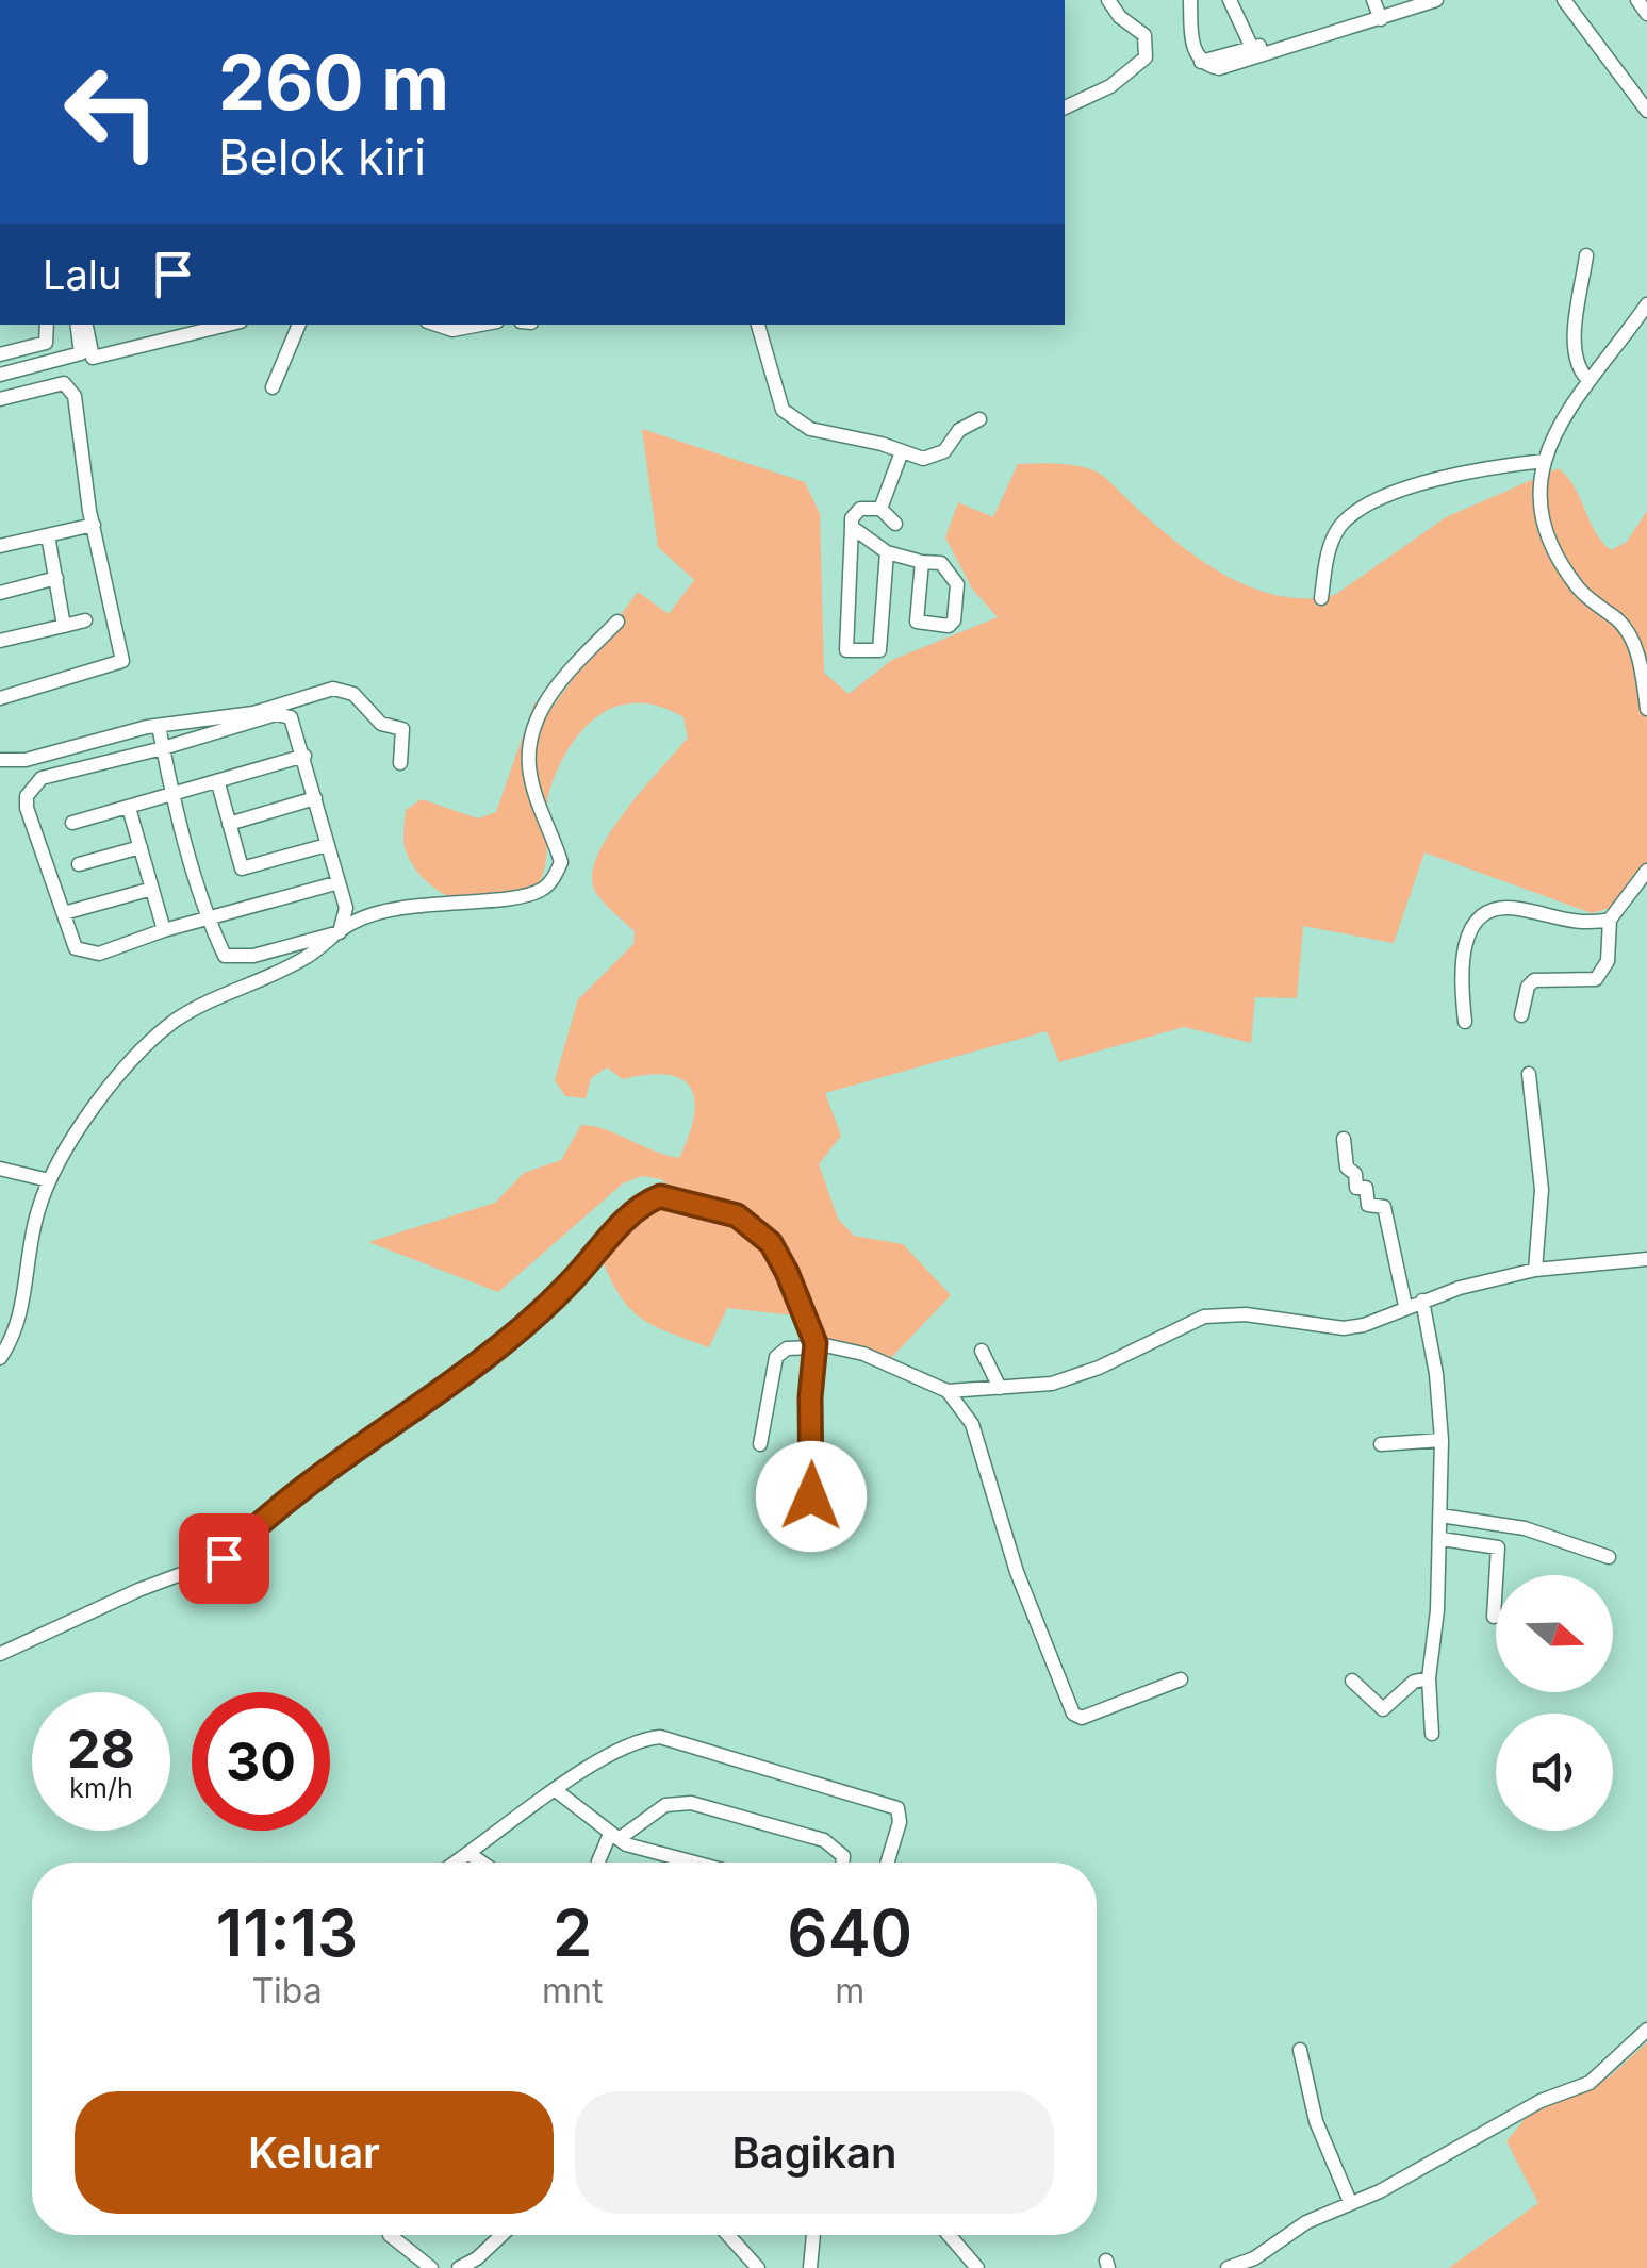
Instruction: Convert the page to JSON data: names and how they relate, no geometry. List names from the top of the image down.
{
  "north": "right",
  "page": {
    "turn": ["260 m", "Belok kiri"],
    "then": "Lalu",
    "speed": "28 km/h",
    "limit": "30",
    "eta": [
      "11:13",
      "Tiba",
      "2",
      "mnt",
      "640",
      "m"
    ],
    "buttons": ["Keluar", "Bagikan"]
  }
}
